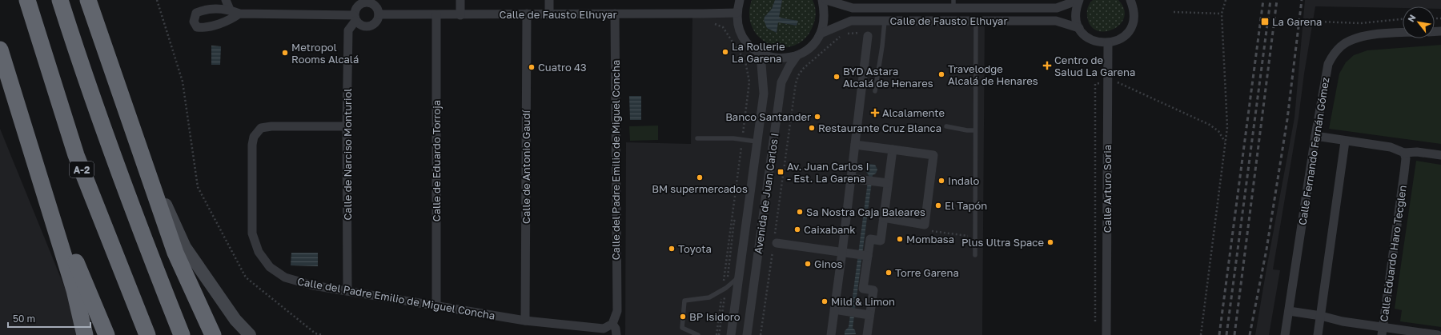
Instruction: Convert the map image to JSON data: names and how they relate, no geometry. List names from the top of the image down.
{
  "streets": {
    "highway": ["A-2"],
    "street": [
      "Calle de Fausto Elhuyar",
      "Calle Fernando Fernán Gómez",
      "Calle de Narciso Monturiol",
      "Calle del Padre Emilio de Miguel Concha",
      "Calle de Eduardo Torroja",
      "Calle de Antonio Gaudí",
      "Calle Arturo Soria",
      "Avenida de Juan Carlos I",
      "Calle Eduardo Haro Tecglen"
    ]
  },
  "crossings": [
    ["Calle de Fausto Elhuyar", "Calle de Narciso Monturiol"],
    ["Calle de Fausto Elhuyar", "Calle del Padre Emilio de Miguel Concha"],
    ["Calle de Fausto Elhuyar", "Calle de Eduardo Torroja"],
    ["Calle de Fausto Elhuyar", "Calle de Antonio Gaudí"],
    ["Calle de Narciso Monturiol", "Calle del Padre Emilio de Miguel Concha"],
    ["Calle del Padre Emilio de Miguel Concha", "Calle de Eduardo Torroja"],
    ["Calle del Padre Emilio de Miguel Concha", "Calle de Antonio Gaudí"]
  ],
  "places": {
    "transit": ["La Garena", "Av. Juan Carlos I - Est. La Garena"],
    "other": [
      "La Rollerie La Garena",
      "Metropol Rooms Alcalá",
      "Cuatro 43",
      "Travelodge Alcalá de Henares",
      "BYD Astara Alcalá de Henares",
      "Banco Santander",
      "Restaurante Cruz Blanca",
      "BM supermercados",
      "Indalo",
      "El Tapón",
      "Sa Nostra Caja Baleares",
      "Caixabank",
      "Mombasa",
      "Plus Ultra Space",
      "Toyota",
      "Ginos",
      "Torre Garena",
      "Mild & Limon",
      "BP Isidoro"
    ],
    "health": ["Centro de Salud La Garena", "Alcalamente"]
  },
  "scale_bar": "50 m",
  "north": "top left"
}
